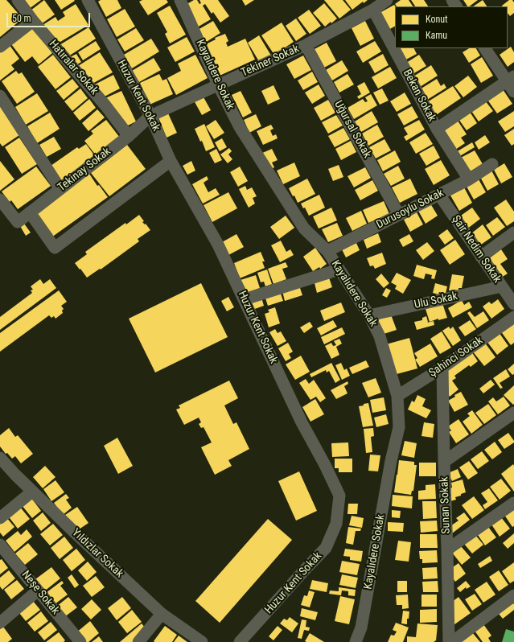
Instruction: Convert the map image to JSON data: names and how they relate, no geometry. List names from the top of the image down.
{
  "streets": {
    "street": [
      "Tekiner Sokak",
      "Hatıralar Sokak",
      "Kayalıdere Sokak",
      "Huzur Kent Sokak",
      "Bekan Sokak",
      "Uğursal Sokak",
      "Tekinay Sokak",
      "Durusoylu Sokak",
      "Şair Nedim Sokak",
      "Ulu Sokak",
      "Şahinci Sokak",
      "Sunan Sokak",
      "Yıldızlar Sokak",
      "Neşe Sokak"
    ]
  },
  "crossings": [
    ["Tekiner Sokak", "Kayalıdere Sokak"],
    ["Tekiner Sokak", "Huzur Kent Sokak"],
    ["Tekiner Sokak", "Bekan Sokak"],
    ["Tekiner Sokak", "Uğursal Sokak"],
    ["Tekiner Sokak", "Tekinay Sokak"],
    ["Hatıralar Sokak", "Tekinay Sokak"],
    ["Kayalıdere Sokak", "Durusoylu Sokak"],
    ["Kayalıdere Sokak", "Ulu Sokak"],
    ["Kayalıdere Sokak", "Şahinci Sokak"],
    ["Huzur Kent Sokak", "Tekinay Sokak"],
    ["Bekan Sokak", "Durusoylu Sokak"],
    ["Uğursal Sokak", "Durusoylu Sokak"],
    ["Durusoylu Sokak", "Şair Nedim Sokak"],
    ["Şair Nedim Sokak", "Ulu Sokak"],
    ["Şahinci Sokak", "Sunan Sokak"]
  ],
  "legend": ["Konut", "Kamu"],
  "scale_bar": "50 m"
}
